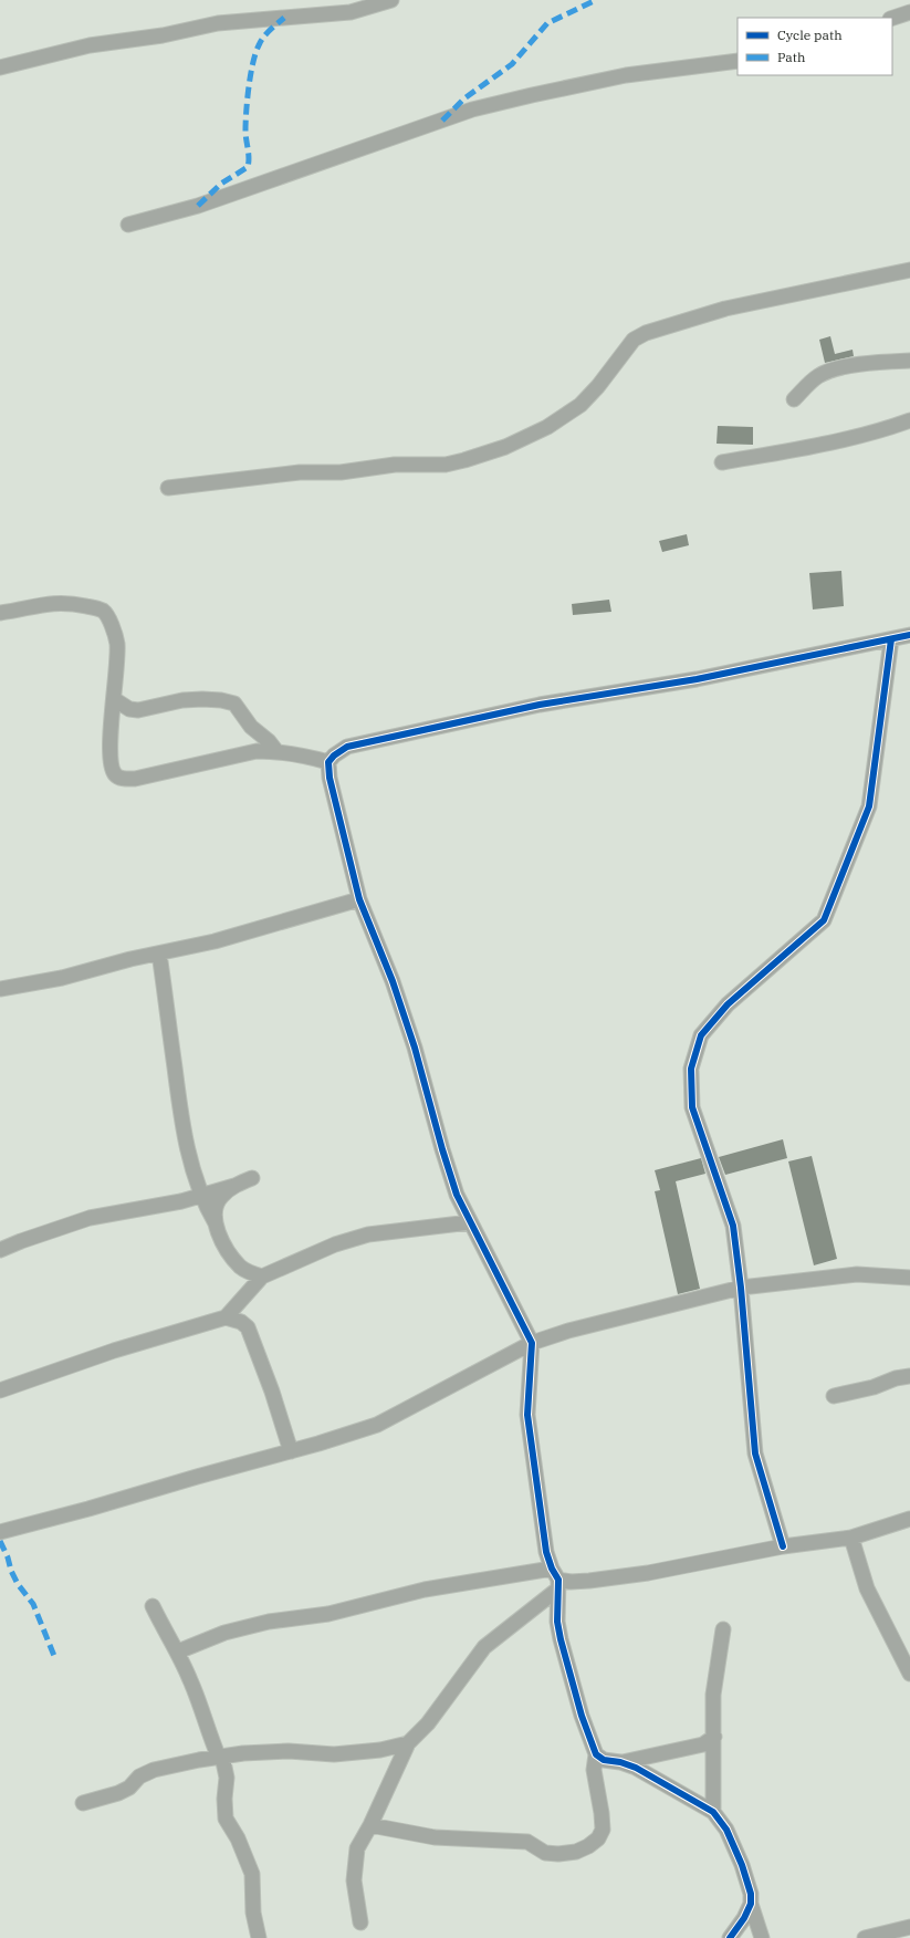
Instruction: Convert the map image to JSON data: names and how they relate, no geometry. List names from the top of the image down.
{
  "legend": ["Cycle path", "Path"]
}
